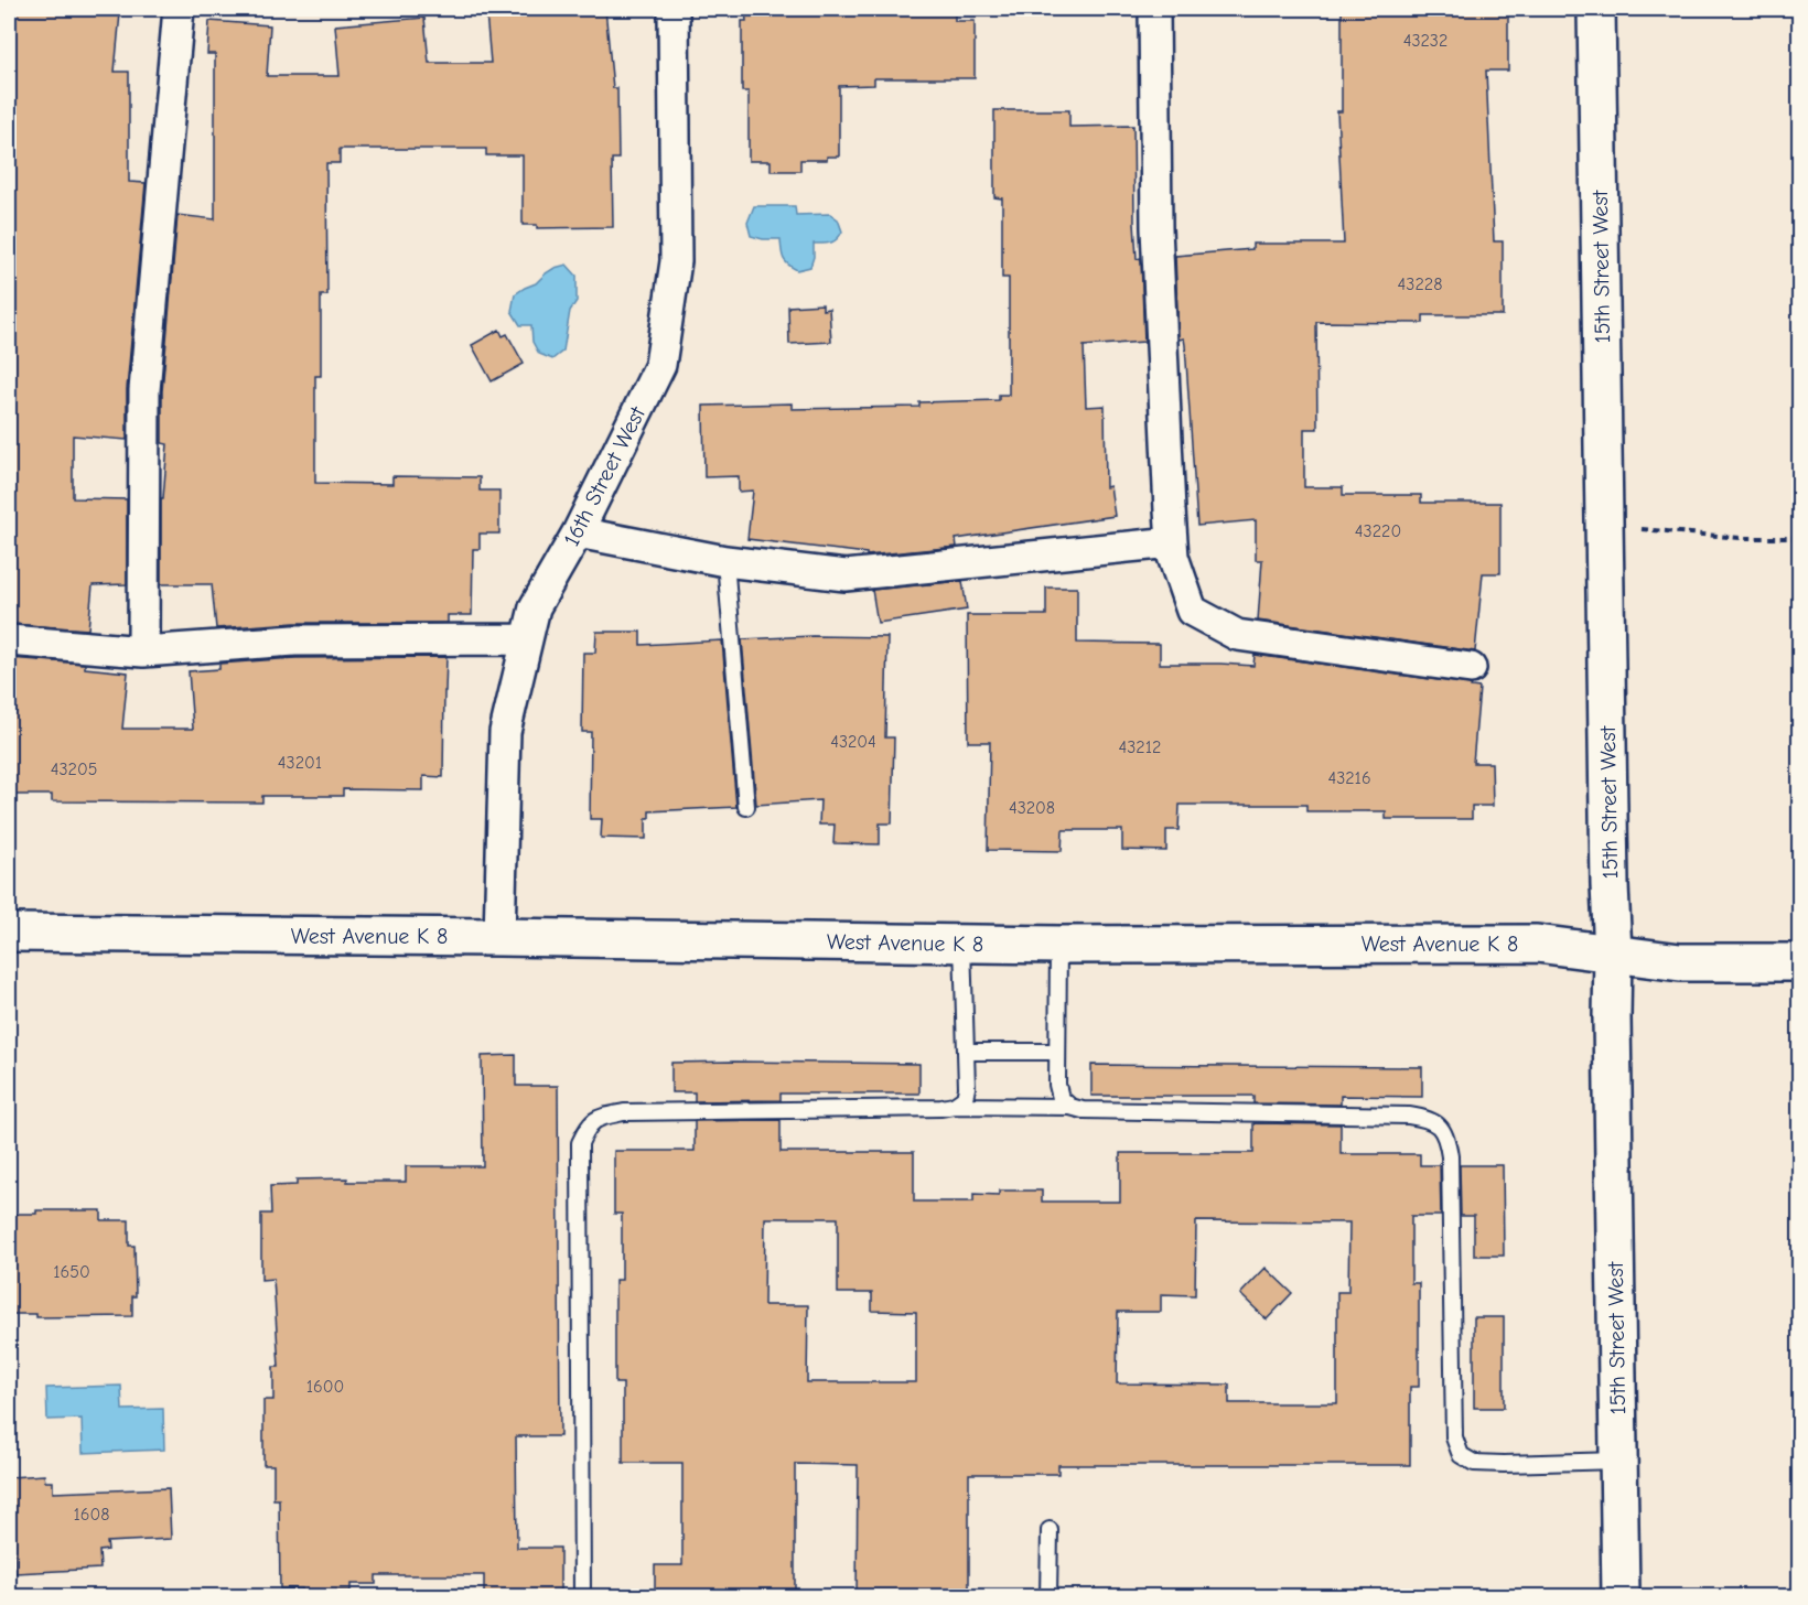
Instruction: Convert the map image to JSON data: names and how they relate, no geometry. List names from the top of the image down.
{
  "streets": {
    "street": ["15th Street West", "16th Street West", "West Avenue K 8"]
  },
  "crossings": [
    ["15th Street West", "West Avenue K 8"],
    ["16th Street West", "West Avenue K 8"]
  ],
  "house_numbers": [
    "43232",
    "43228",
    "43220",
    "43204",
    "43212",
    "43201",
    "43205",
    "43216",
    "43208",
    "1650",
    "1600",
    "1608"
  ]
}
